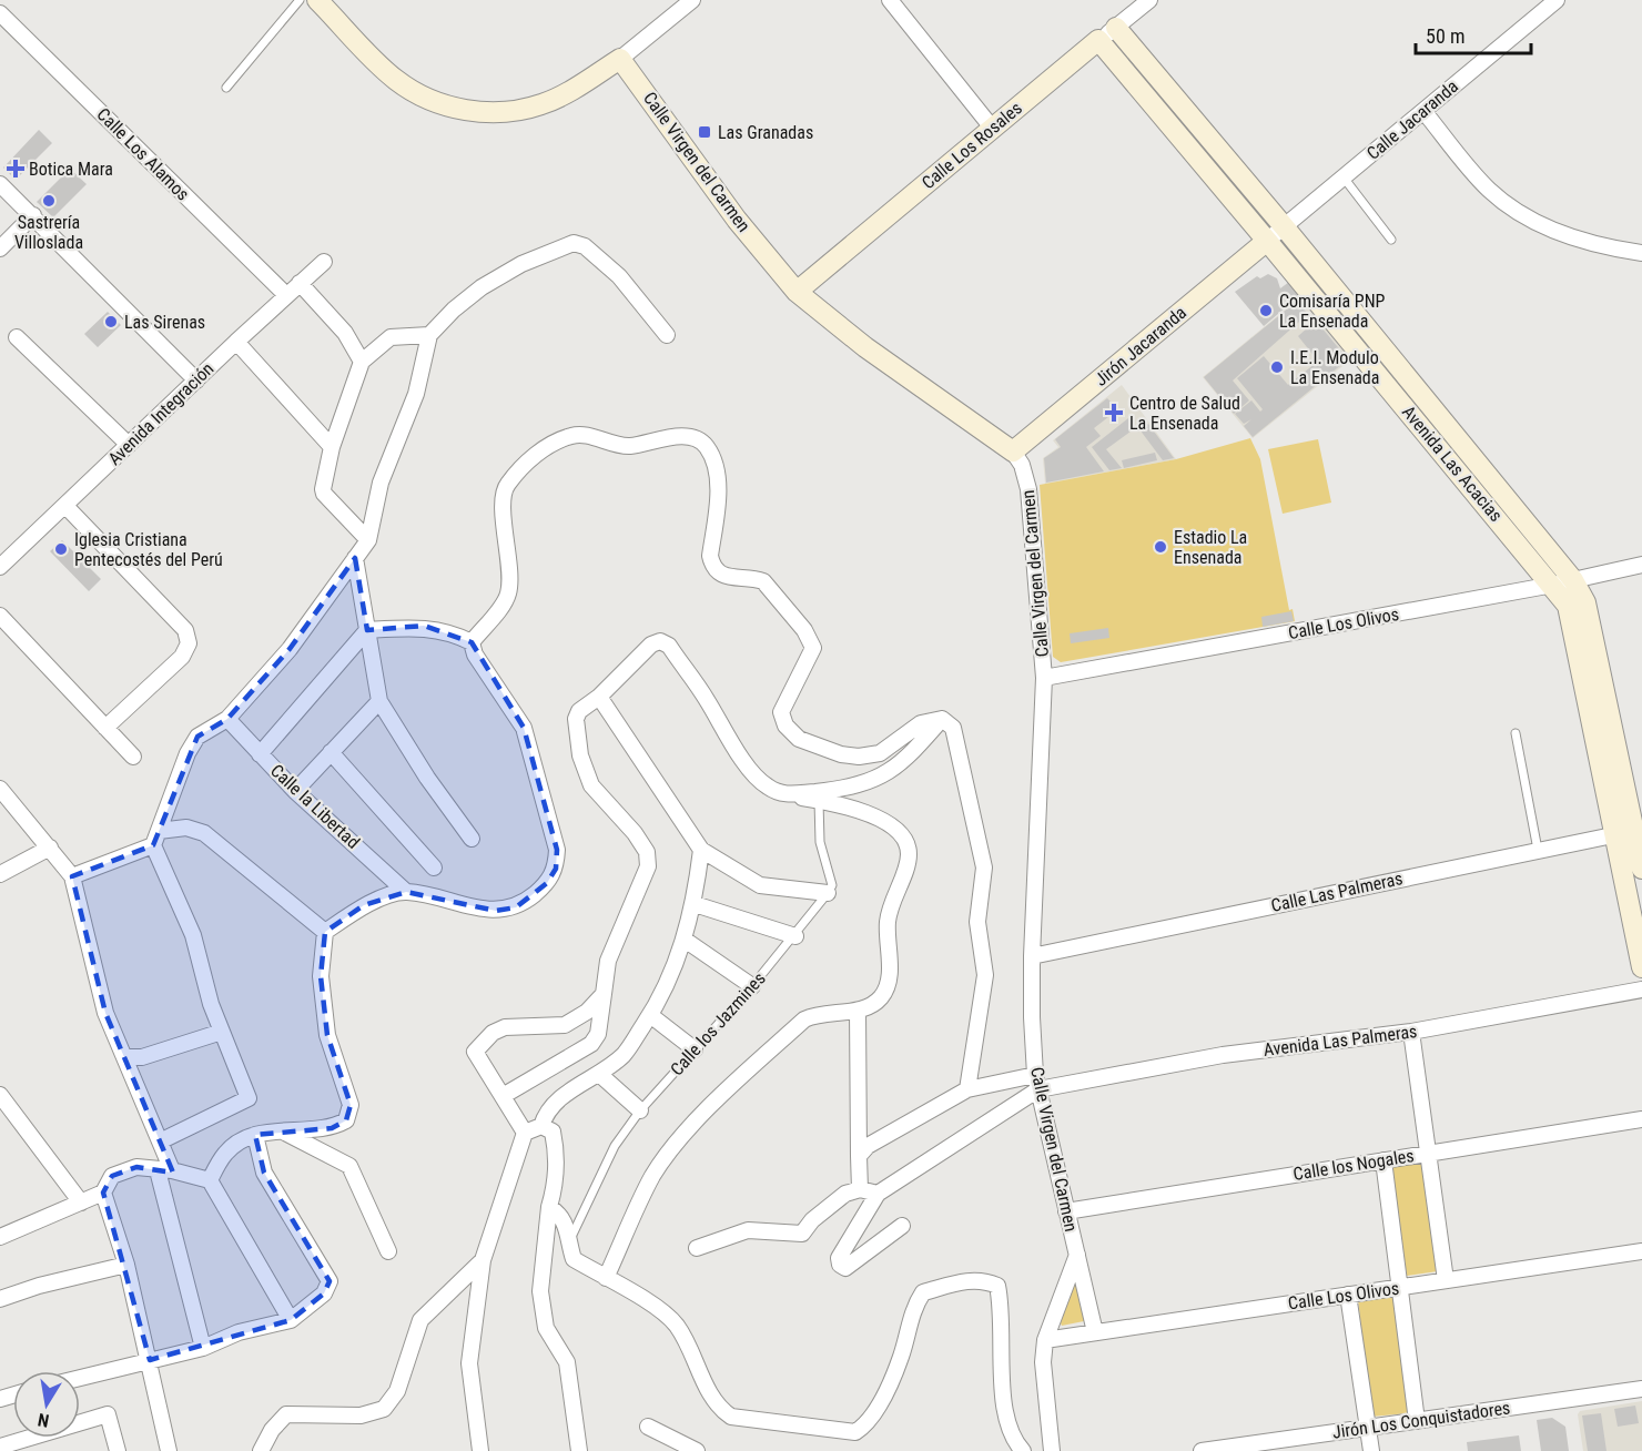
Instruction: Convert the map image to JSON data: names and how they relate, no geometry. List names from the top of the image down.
{
  "streets": {
    "street": [
      "Calle Jacaranda",
      "Calle Los Rosales",
      "Calle Los Alamos",
      "Calle Virgen del Carmen",
      "Jirón Jacaranda",
      "Avenida Integración",
      "Avenida Las Acacias",
      "Calle Los Olivos",
      "Calle la Libertad",
      "Calle Las Palmeras",
      "Avenida Las Palmeras",
      "Calle los Nogales",
      "Jirón Los Conquistadores"
    ],
    "lane": ["Calle los Jazmines"]
  },
  "crossings": [
    ["Calle Jacaranda", "Jirón Jacaranda"],
    ["Calle Jacaranda", "Avenida Las Acacias"],
    ["Calle Los Rosales", "Calle Virgen del Carmen"],
    ["Calle Los Rosales", "Avenida Las Acacias"],
    ["Calle Los Alamos", "Avenida Integración"],
    ["Calle Virgen del Carmen", "Jirón Jacaranda"],
    ["Calle Virgen del Carmen", "Calle Los Olivos"],
    ["Calle Virgen del Carmen", "Calle Las Palmeras"],
    ["Calle Virgen del Carmen", "Avenida Las Palmeras"],
    ["Calle Virgen del Carmen", "Calle los Nogales"],
    ["Jirón Jacaranda", "Avenida Las Acacias"],
    ["Avenida Las Acacias", "Calle Los Olivos"],
    ["Avenida Las Acacias", "Calle Las Palmeras"]
  ],
  "places": {
    "transit": ["Las Granadas"],
    "health": ["Botica Mara", "Centro de Salud La Ensenada"],
    "other": [
      "Sastrería Villoslada",
      "Comisaría PNP La Ensenada",
      "Las Sirenas",
      "I.E.I. Modulo La Ensenada",
      "Estadio La Ensenada",
      "Iglesia Cristiana Pentecostés del Perú"
    ]
  },
  "scale_bar": "50 m",
  "north": "bottom"
}
